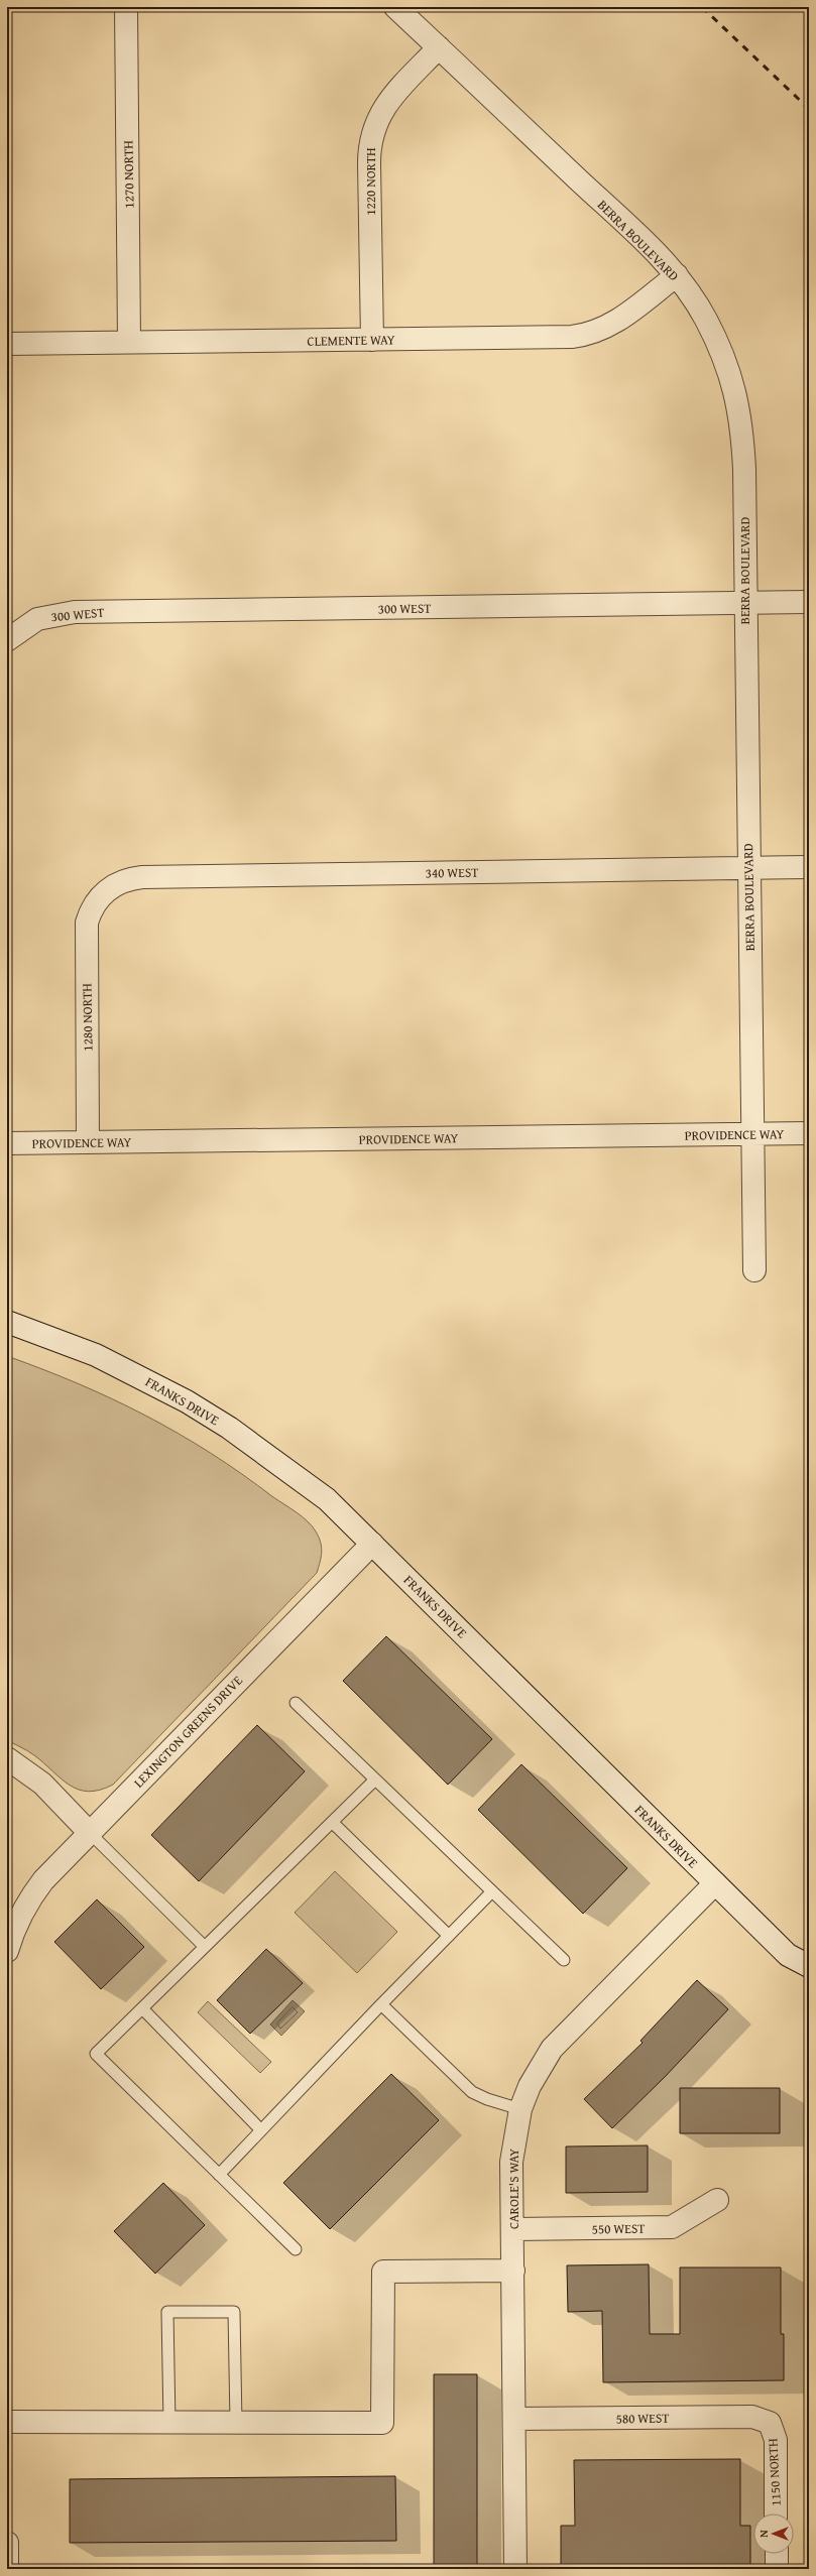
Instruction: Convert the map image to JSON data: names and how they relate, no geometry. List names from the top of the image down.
{
  "streets": {
    "street": [
      "1270 NORTH",
      "1220 NORTH",
      "BERRA BOULEVARD",
      "CLEMENTE WAY",
      "300 WEST",
      "340 WEST",
      "1280 NORTH",
      "PROVIDENCE WAY",
      "FRANKS DRIVE",
      "LEXINGTON GREENS DRIVE",
      "CAROLE'S WAY",
      "550 WEST",
      "580 WEST",
      "1150 NORTH"
    ]
  },
  "crossings": [
    ["1270 NORTH", "CLEMENTE WAY"],
    ["1220 NORTH", "BERRA BOULEVARD"],
    ["1220 NORTH", "CLEMENTE WAY"],
    ["BERRA BOULEVARD", "CLEMENTE WAY"],
    ["BERRA BOULEVARD", "300 WEST"],
    ["BERRA BOULEVARD", "340 WEST"],
    ["BERRA BOULEVARD", "PROVIDENCE WAY"],
    ["340 WEST", "1280 NORTH"],
    ["1280 NORTH", "PROVIDENCE WAY"],
    ["FRANKS DRIVE", "LEXINGTON GREENS DRIVE"],
    ["FRANKS DRIVE", "CAROLE'S WAY"],
    ["CAROLE'S WAY", "550 WEST"],
    ["CAROLE'S WAY", "580 WEST"],
    ["580 WEST", "1150 NORTH"]
  ],
  "north": "left"
}
